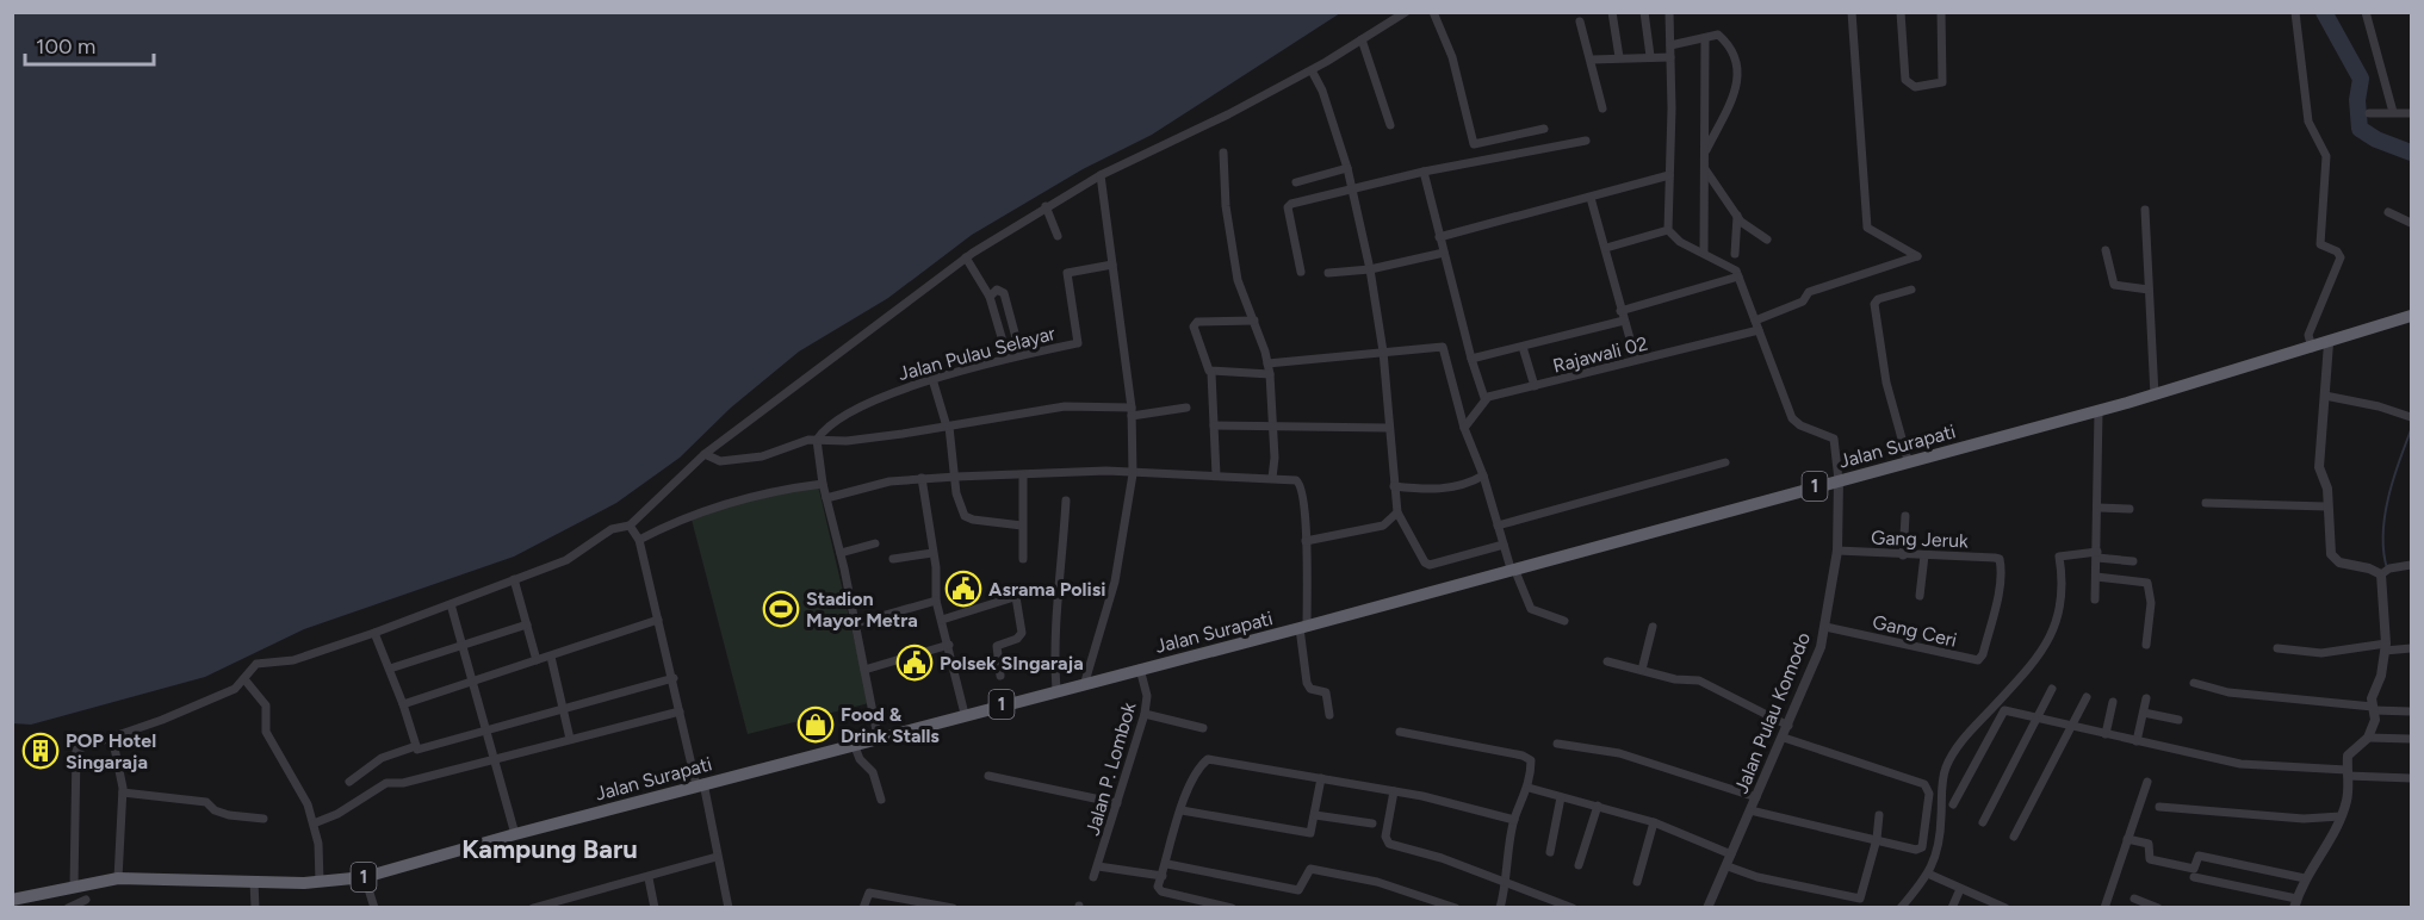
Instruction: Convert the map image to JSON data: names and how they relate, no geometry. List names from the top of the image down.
{
  "streets": {
    "highway": ["Jalan Surapati", "1"],
    "street": [
      "Jalan Pulau Selayar",
      "Rajawali 02",
      "Gang Jeruk",
      "Gang Ceri",
      "Jalan Pulau Komodo",
      "Jalan P. Lombok"
    ]
  },
  "crossings": [
    ["Jalan Surapati", "Jalan Pulau Komodo"],
    ["Jalan Surapati", "Jalan P. Lombok"],
    ["Gang Jeruk", "Gang Ceri"],
    ["Gang Jeruk", "Jalan Pulau Komodo"],
    ["Gang Ceri", "Jalan Pulau Komodo"]
  ],
  "districts": ["Kampung Baru"],
  "places": {
    "public building": ["Asrama Polisi", "Polsek SIngaraja"],
    "sports": ["Stadion Mayor Metra"],
    "shop": ["Food & Drink Stalls"],
    "building": ["POP Hotel Singaraja"]
  },
  "scale_bar": "100 m"
}
